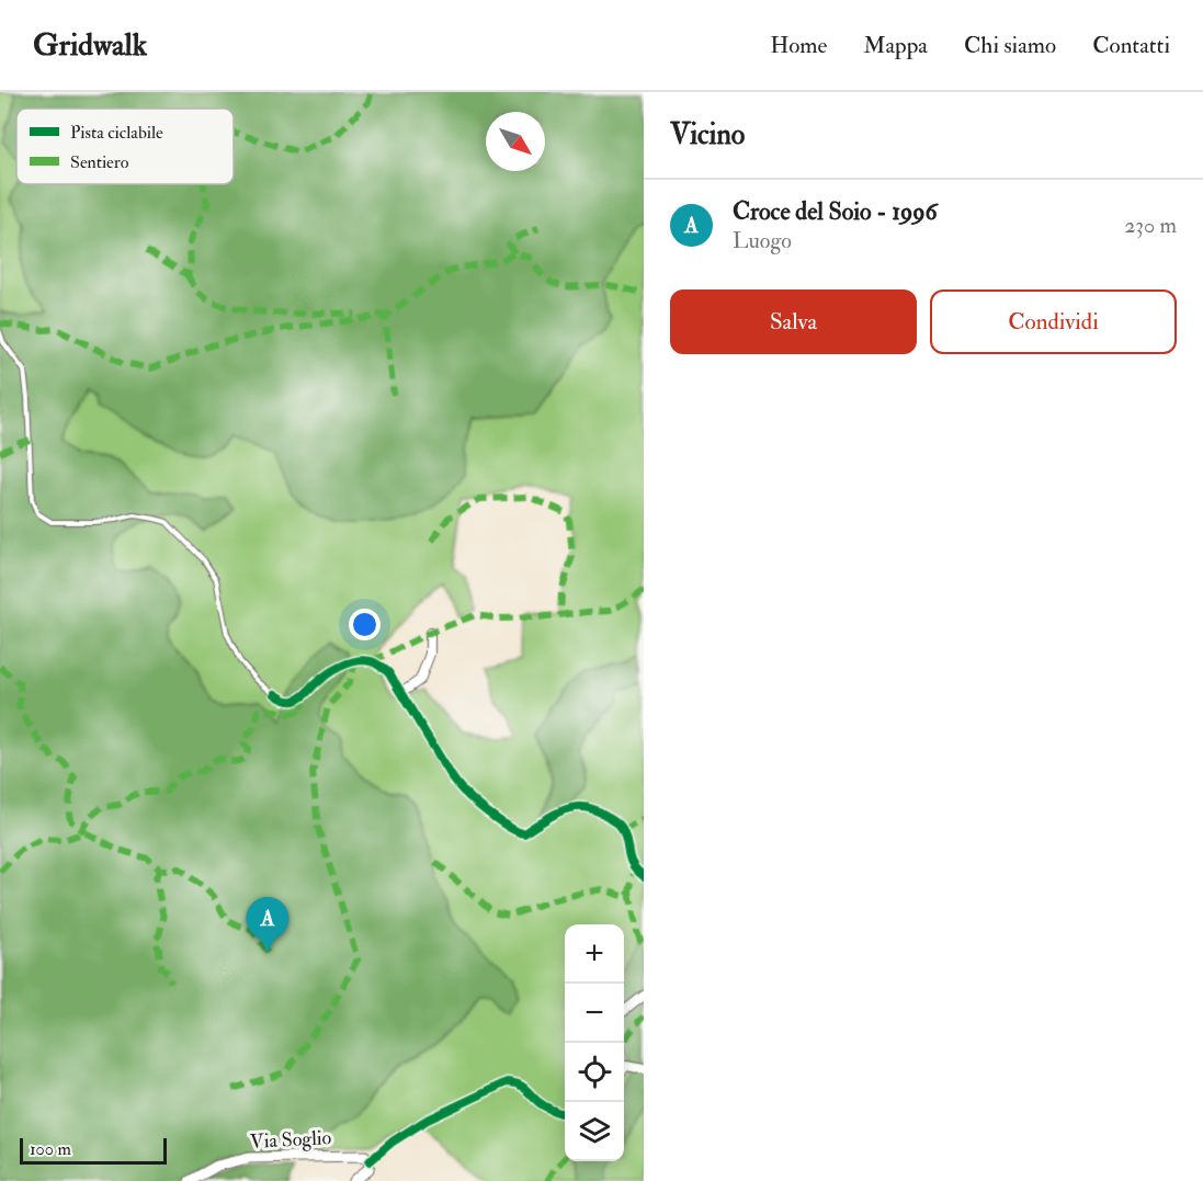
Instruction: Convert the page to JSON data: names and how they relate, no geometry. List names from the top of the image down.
{
  "streets": {
    "street": ["Via Soglio"]
  },
  "legend": ["Pista ciclabile", "Sentiero"],
  "scale_bar": "100 m",
  "north": "bottom right",
  "page": {
    "header": "Gridwalk",
    "nav": [
      "Home",
      "Mappa",
      "Chi siamo",
      "Contatti"
    ],
    "heading": "Vicino",
    "list": [
      {
        "mark": "A",
        "name": "Croce del Soio - 1996",
        "note": "Luogo",
        "value": "230 m"
      }
    ],
    "buttons": ["Salva", "Condividi"],
    "pins": "A",
    "map_buttons": ["+", "−"],
    "scale": "100 m"
  }
}
